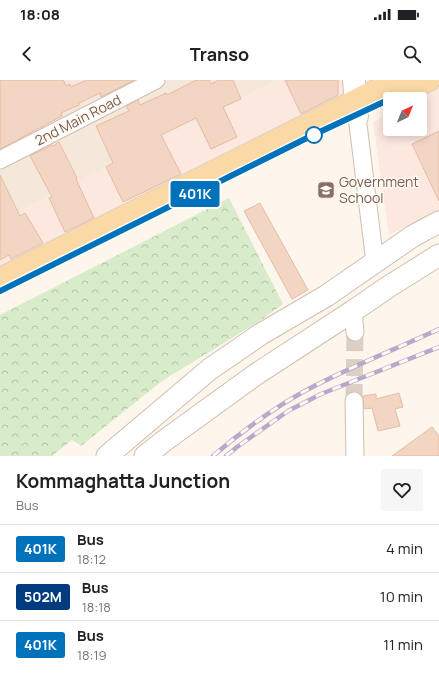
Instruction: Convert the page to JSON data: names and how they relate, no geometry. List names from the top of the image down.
{
  "streets": {
    "street": ["2nd Main Road"]
  },
  "places": {
    "school or university": ["Government School"]
  },
  "lines": ["bus line 401K"],
  "north": "top right",
  "page": {
    "status": "18:08",
    "header": "Transo",
    "on_map": "401K",
    "heading": ["Kommaghatta Junction", "Bus"],
    "list": [
      {
        "mark": "401K",
        "name": "Bus",
        "note": "18:12",
        "value": "4 min"
      },
      {
        "mark": "502M",
        "name": "Bus",
        "note": "18:18",
        "value": "10 min"
      },
      {
        "mark": "401K",
        "name": "Bus",
        "note": "18:19",
        "value": "11 min"
      }
    ]
  }
}
